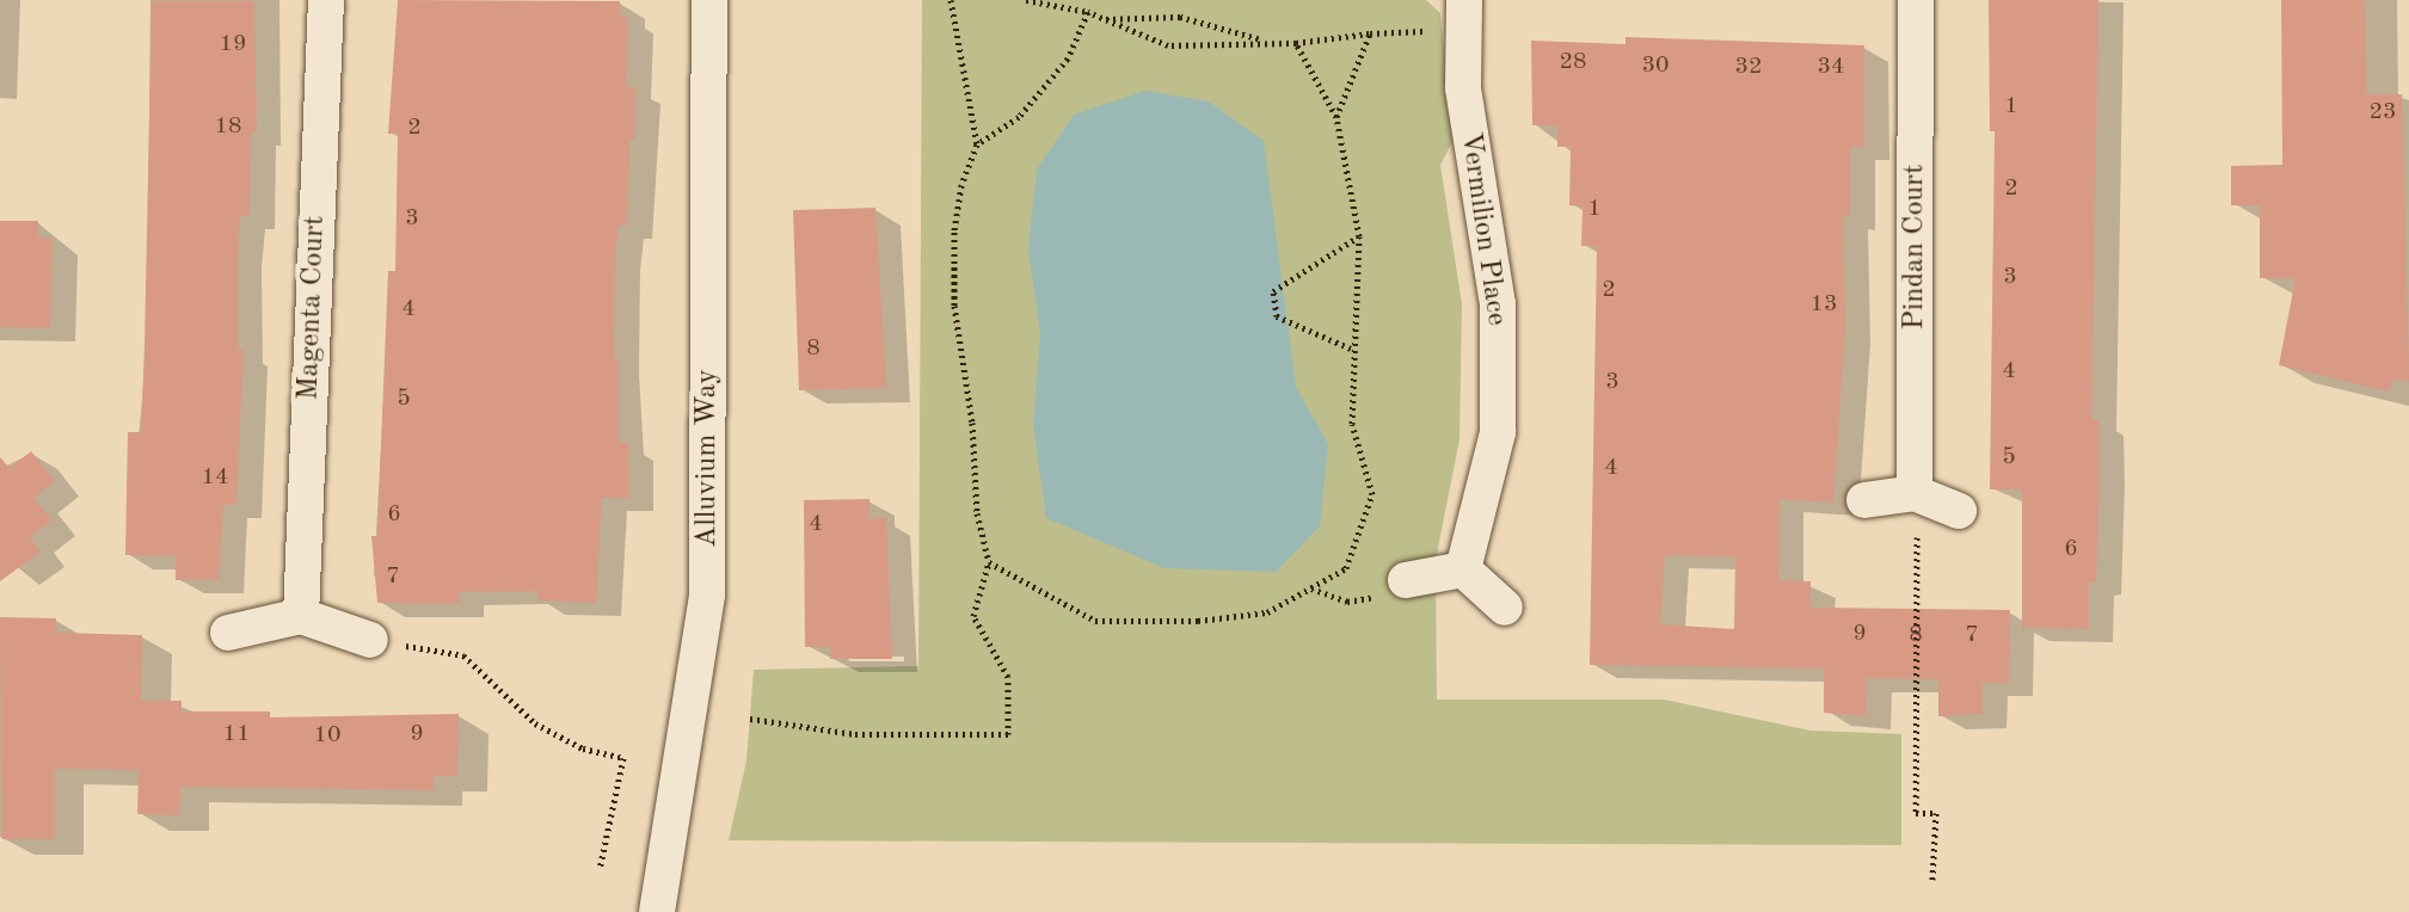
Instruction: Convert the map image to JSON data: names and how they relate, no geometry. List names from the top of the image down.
{
  "streets": {
    "street": [
      "Vermilion Place",
      "Pindan Court",
      "Magenta Court",
      "Alluvium Way"
    ]
  },
  "house_numbers": [
    "19",
    "28",
    "30",
    "32",
    "34",
    "1",
    "23",
    "18",
    "2",
    "2",
    "1",
    "3",
    "3",
    "2",
    "13",
    "4",
    "8",
    "4",
    "3",
    "5",
    "5",
    "4",
    "14",
    "6",
    "4",
    "6",
    "7",
    "9",
    "8",
    "7",
    "11",
    "9",
    "10"
  ]
}
